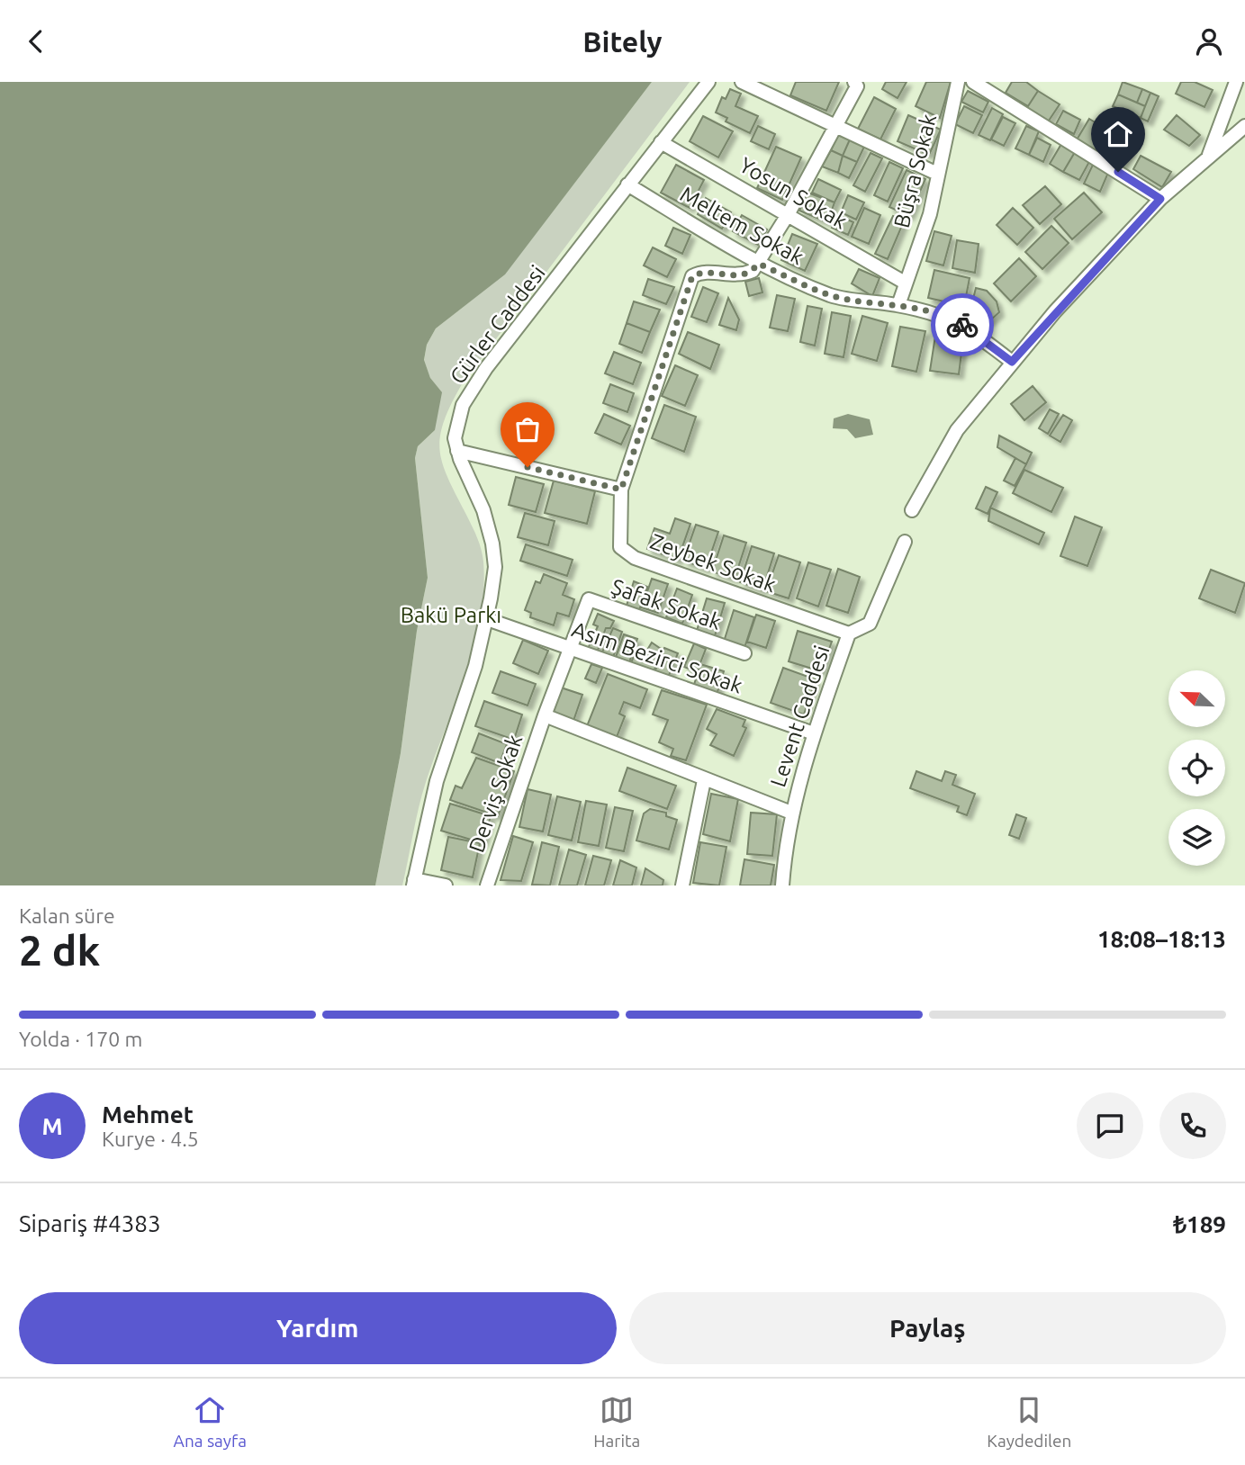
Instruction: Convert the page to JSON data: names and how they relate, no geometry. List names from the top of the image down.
{
  "streets": {
    "street": [
      "Büşra Sokak",
      "Yosun Sokak",
      "Meltem Sokak",
      "Gürler Caddesi",
      "Zeybek Sokak",
      "Şafak Sokak",
      "Asım Bezirci Sokak",
      "Levent Caddesi",
      "Derviş Sokak"
    ]
  },
  "crossings": [
    ["Büşra Sokak", "Yosun Sokak"],
    ["Büşra Sokak", "Meltem Sokak"],
    ["Yosun Sokak", "Gürler Caddesi"],
    ["Meltem Sokak", "Gürler Caddesi"],
    ["Gürler Caddesi", "Asım Bezirci Sokak"],
    ["Zeybek Sokak", "Levent Caddesi"],
    ["Şafak Sokak", "Asım Bezirci Sokak"],
    ["Şafak Sokak", "Derviş Sokak"],
    ["Asım Bezirci Sokak", "Levent Caddesi"],
    ["Asım Bezirci Sokak", "Derviş Sokak"]
  ],
  "parks": ["Bakü Parkı"],
  "north": "top left",
  "page": {
    "header": "Bitely",
    "heading": ["2 dk", "Kalan süre", "18:08–18:13"],
    "panel": [
      "Mehmet",
      "Kurye · 4.5",
      "Sipariş #4383",
      "₺189"
    ],
    "bar": "Yolda · 170 m",
    "round": "M",
    "buttons": ["Yardım", "Paylaş"],
    "tabs": ["Ana sayfa", "Harita", "Kaydedilen"]
  }
}
